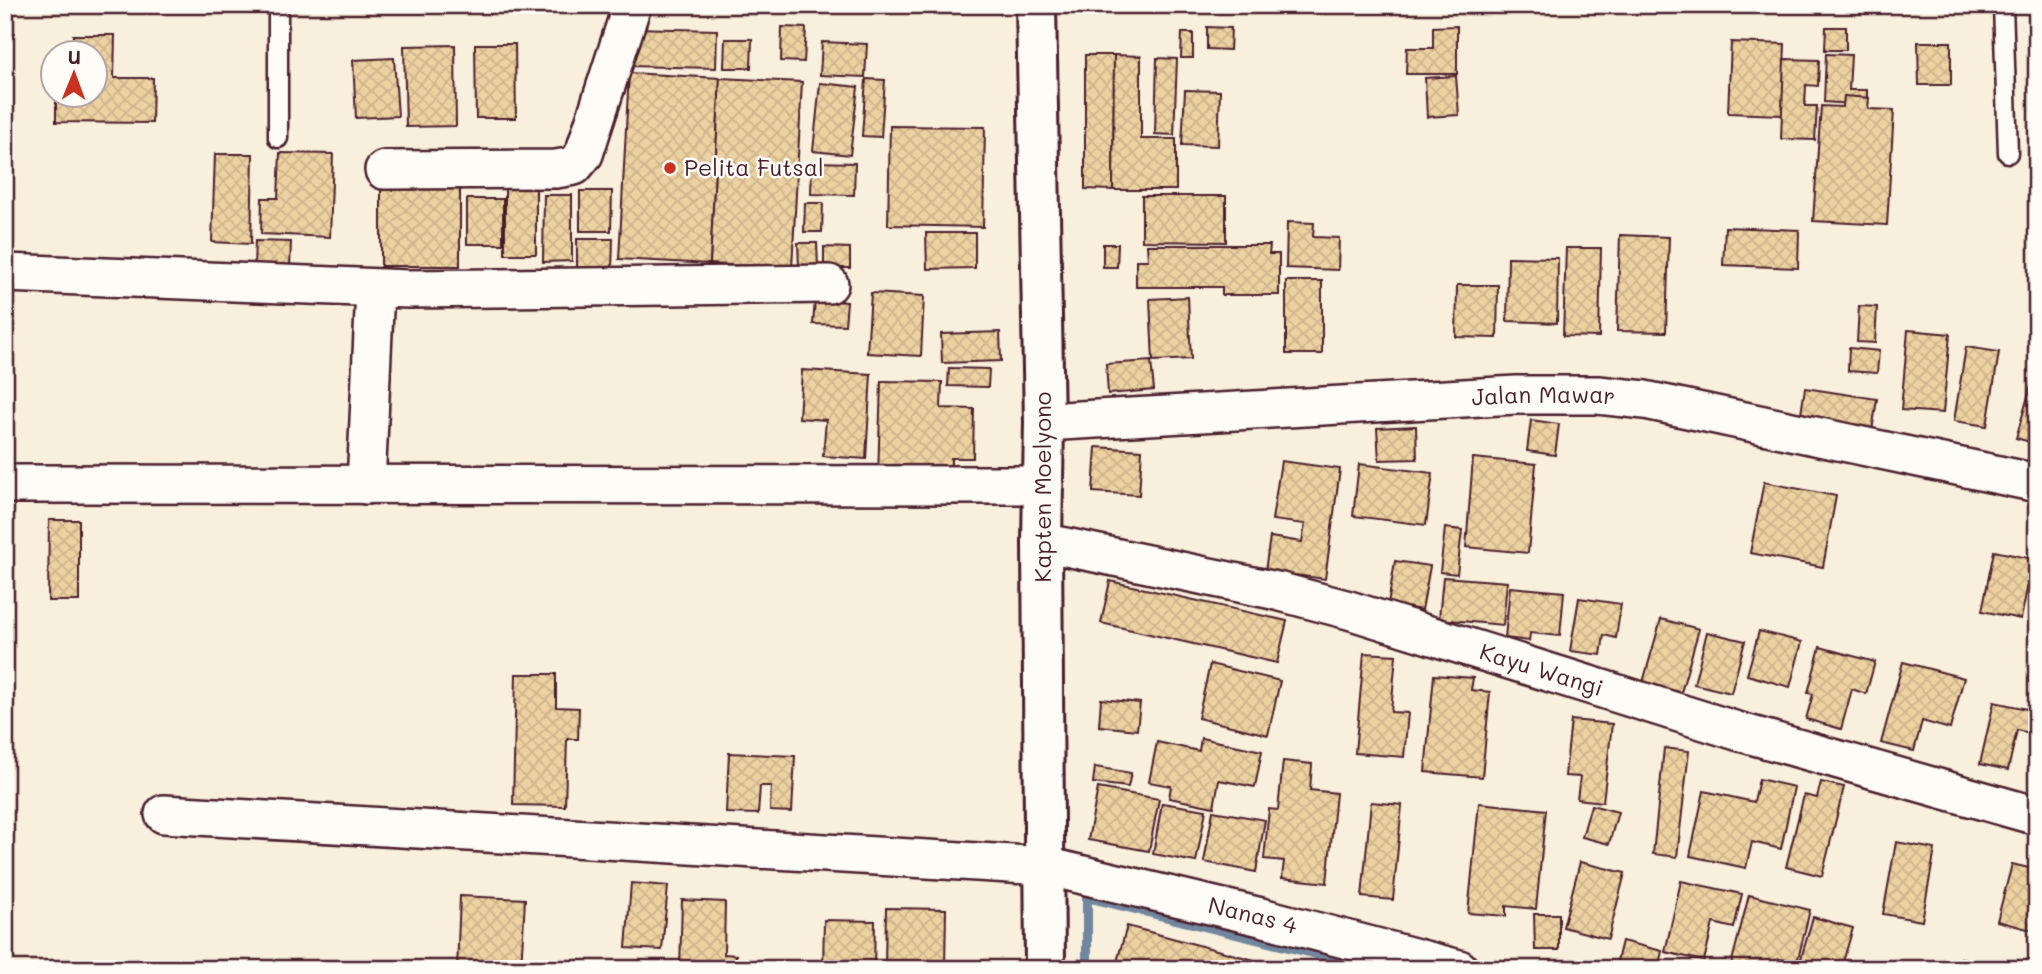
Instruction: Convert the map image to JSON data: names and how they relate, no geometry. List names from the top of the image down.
{
  "streets": {
    "street": [
      "Jalan Mawar",
      "Kapten Moelyono",
      "Kayu Wangi",
      "Nanas 4"
    ]
  },
  "crossings": [
    ["Jalan Mawar", "Kapten Moelyono"],
    ["Kapten Moelyono", "Kayu Wangi"],
    ["Kapten Moelyono", "Nanas 4"]
  ],
  "places": ["Pelita Futsal"],
  "north": "top"
}
